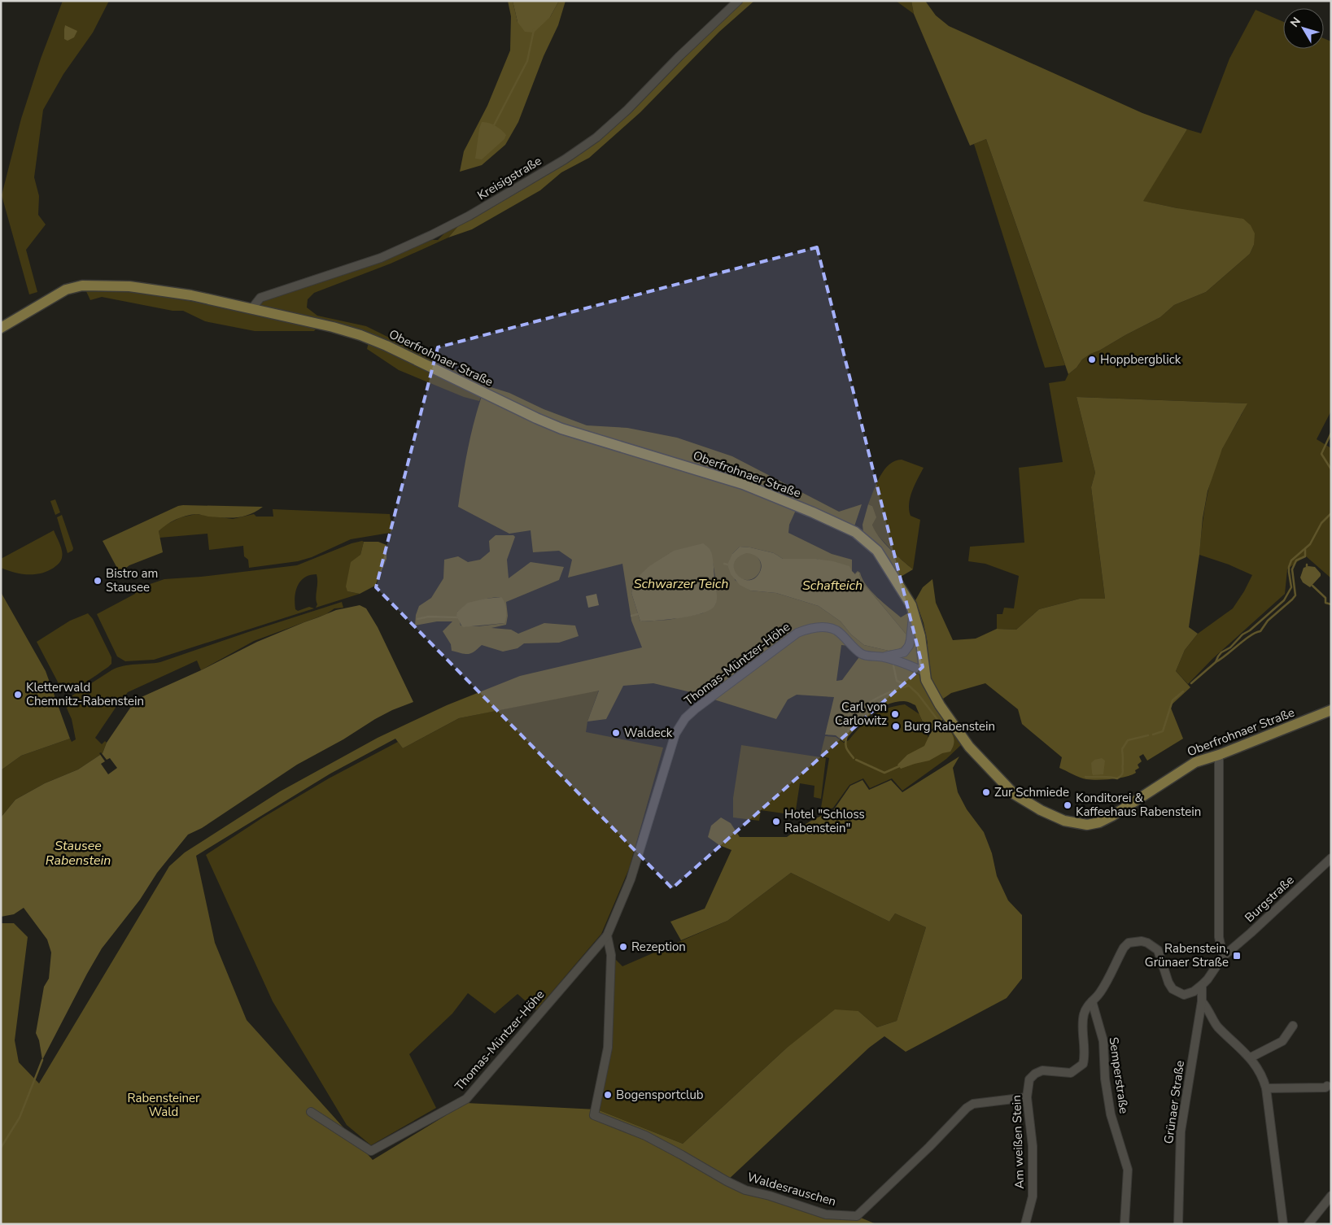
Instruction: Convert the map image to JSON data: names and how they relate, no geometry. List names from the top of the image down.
{
  "streets": {
    "main road": ["Oberfrohnaer Straße"],
    "street": [
      "Kreisigstraße",
      "Thomas-Müntzer-Höhe",
      "Burgstraße",
      "Semperstraße",
      "Grünaer Straße",
      "Am weißen Stein",
      "Waldesrauschen"
    ]
  },
  "crossings": [
    ["Kreisigstraße", "Oberfrohnaer Straße"],
    ["Oberfrohnaer Straße", "Thomas-Müntzer-Höhe"],
    ["Thomas-Müntzer-Höhe", "Waldesrauschen"],
    ["Burgstraße", "Am weißen Stein"],
    ["Semperstraße", "Am weißen Stein"],
    ["Grünaer Straße", "Am weißen Stein"],
    ["Am weißen Stein", "Waldesrauschen"]
  ],
  "water": ["Schwarzer Teich", "Schafteich", "Stausee Rabenstein"],
  "parks": ["Rabensteiner Wald"],
  "places": {
    "other": [
      "Hoppbergblick",
      "Bistro am Stausee",
      "Kletterwald Chemnitz-Rabenstein",
      "Carl von Carlowitz",
      "Burg Rabenstein",
      "Waldeck",
      "Zur Schmiede",
      "Konditorei & Kaffeehaus Rabenstein",
      "Hotel \"Schloss Rabenstein\"",
      "Rezeption",
      "Bogensportclub"
    ],
    "transit": ["Rabenstein, Grünaer Straße"]
  },
  "north": "top left"
}
